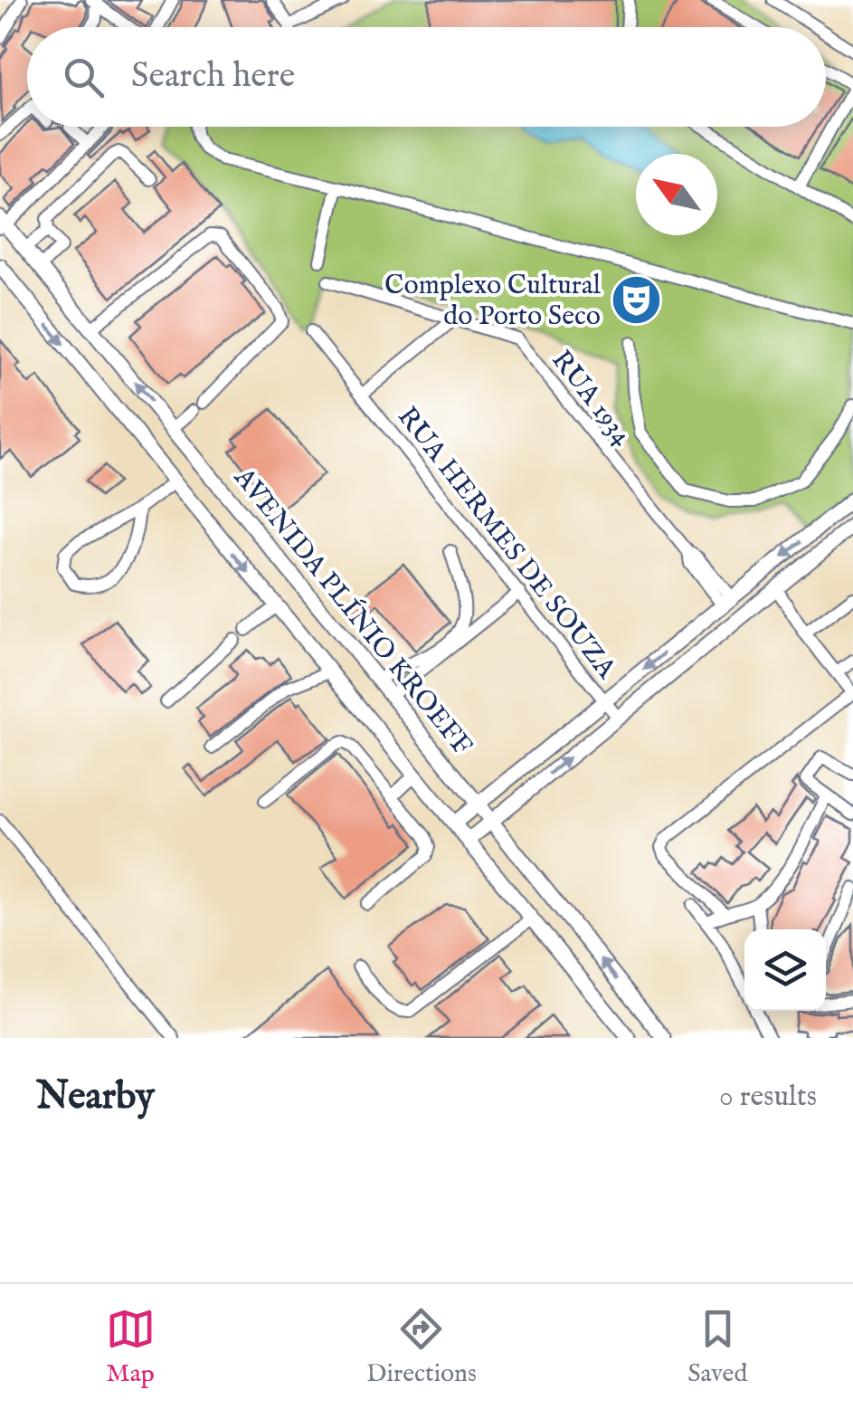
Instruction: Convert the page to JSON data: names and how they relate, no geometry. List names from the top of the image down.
{
  "streets": {
    "main road": ["AVENIDA PLÍNIO KROEFF"],
    "street": ["RUA 1934", "RUA HERMES DE SOUZA"]
  },
  "crossings": [
    ["RUA 1934", "RUA HERMES DE SOUZA"]
  ],
  "places": {
    "theatre": ["Complexo Cultural do Porto Seco"]
  },
  "north": "top left",
  "page": {
    "search": "Search here",
    "heading": ["Nearby", "0 results"],
    "nav": ["Map", "Directions", "Saved"]
  }
}
